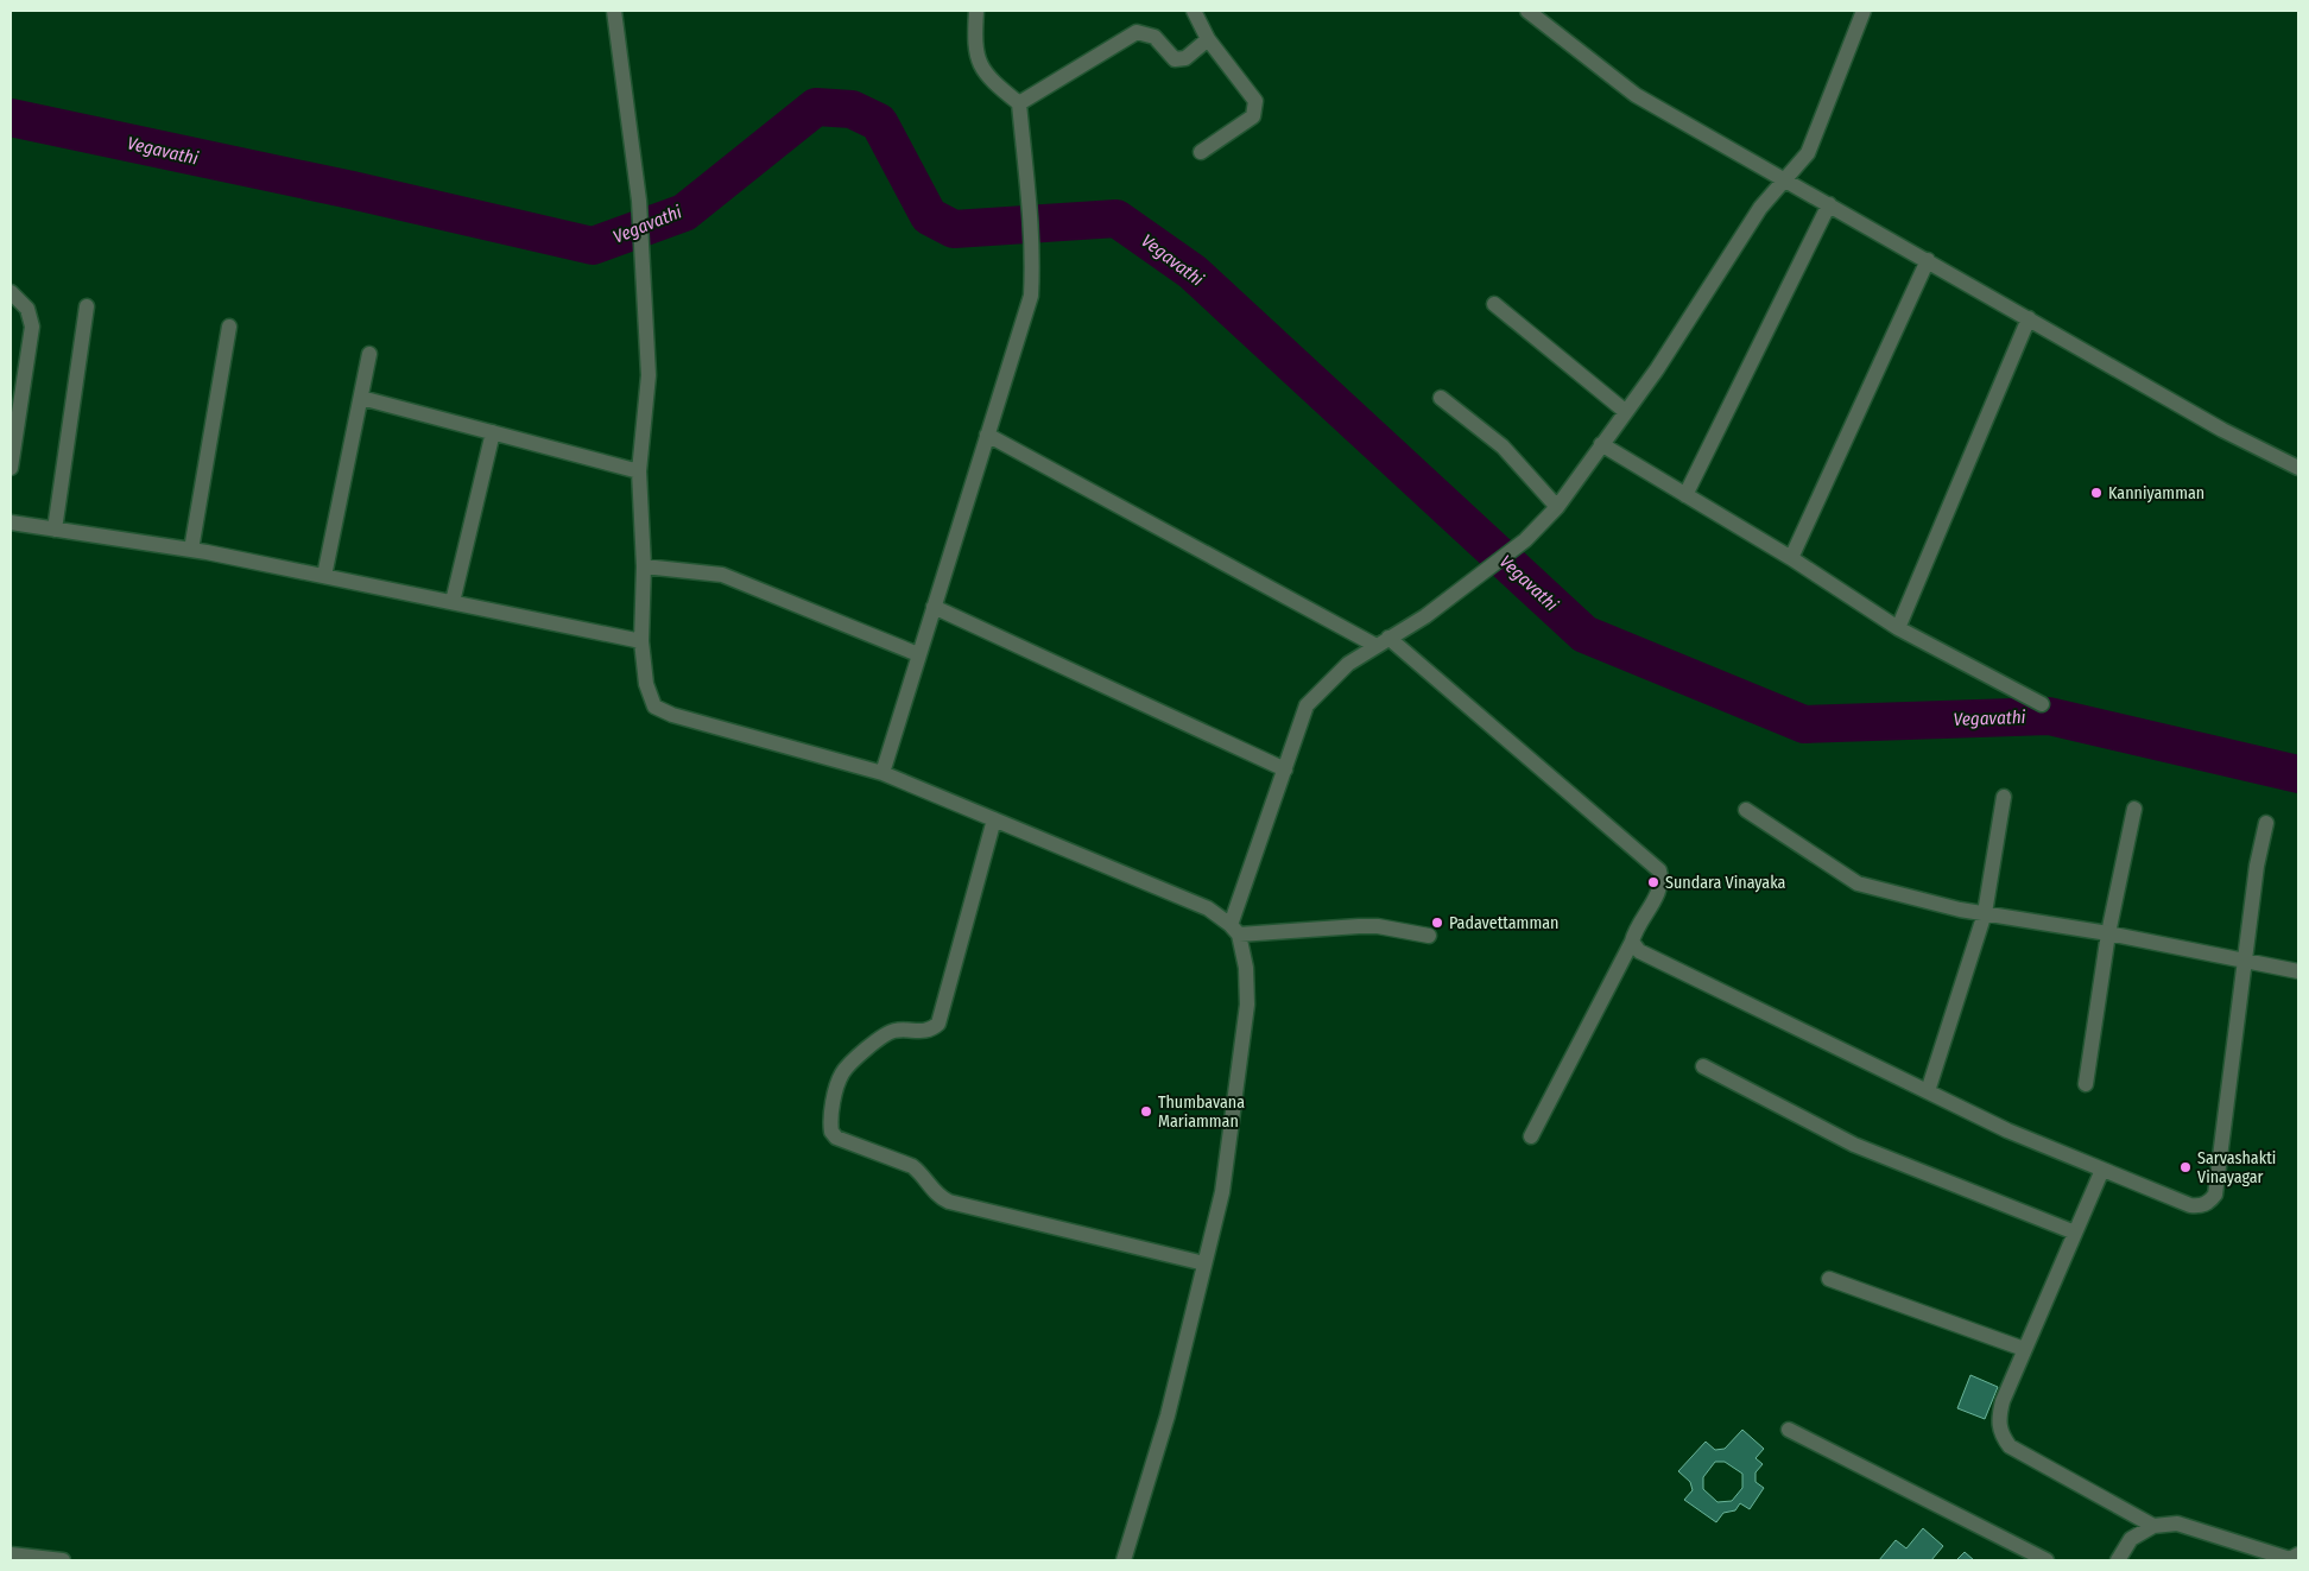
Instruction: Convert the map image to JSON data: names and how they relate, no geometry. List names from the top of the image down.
{
  "water": ["Vegavathi"],
  "places": [
    "Kanniyamman",
    "Sundara Vinayaka",
    "Padavettamman",
    "Thumbavana Mariamman",
    "Sarvashakti Vinayagar"
  ]
}
